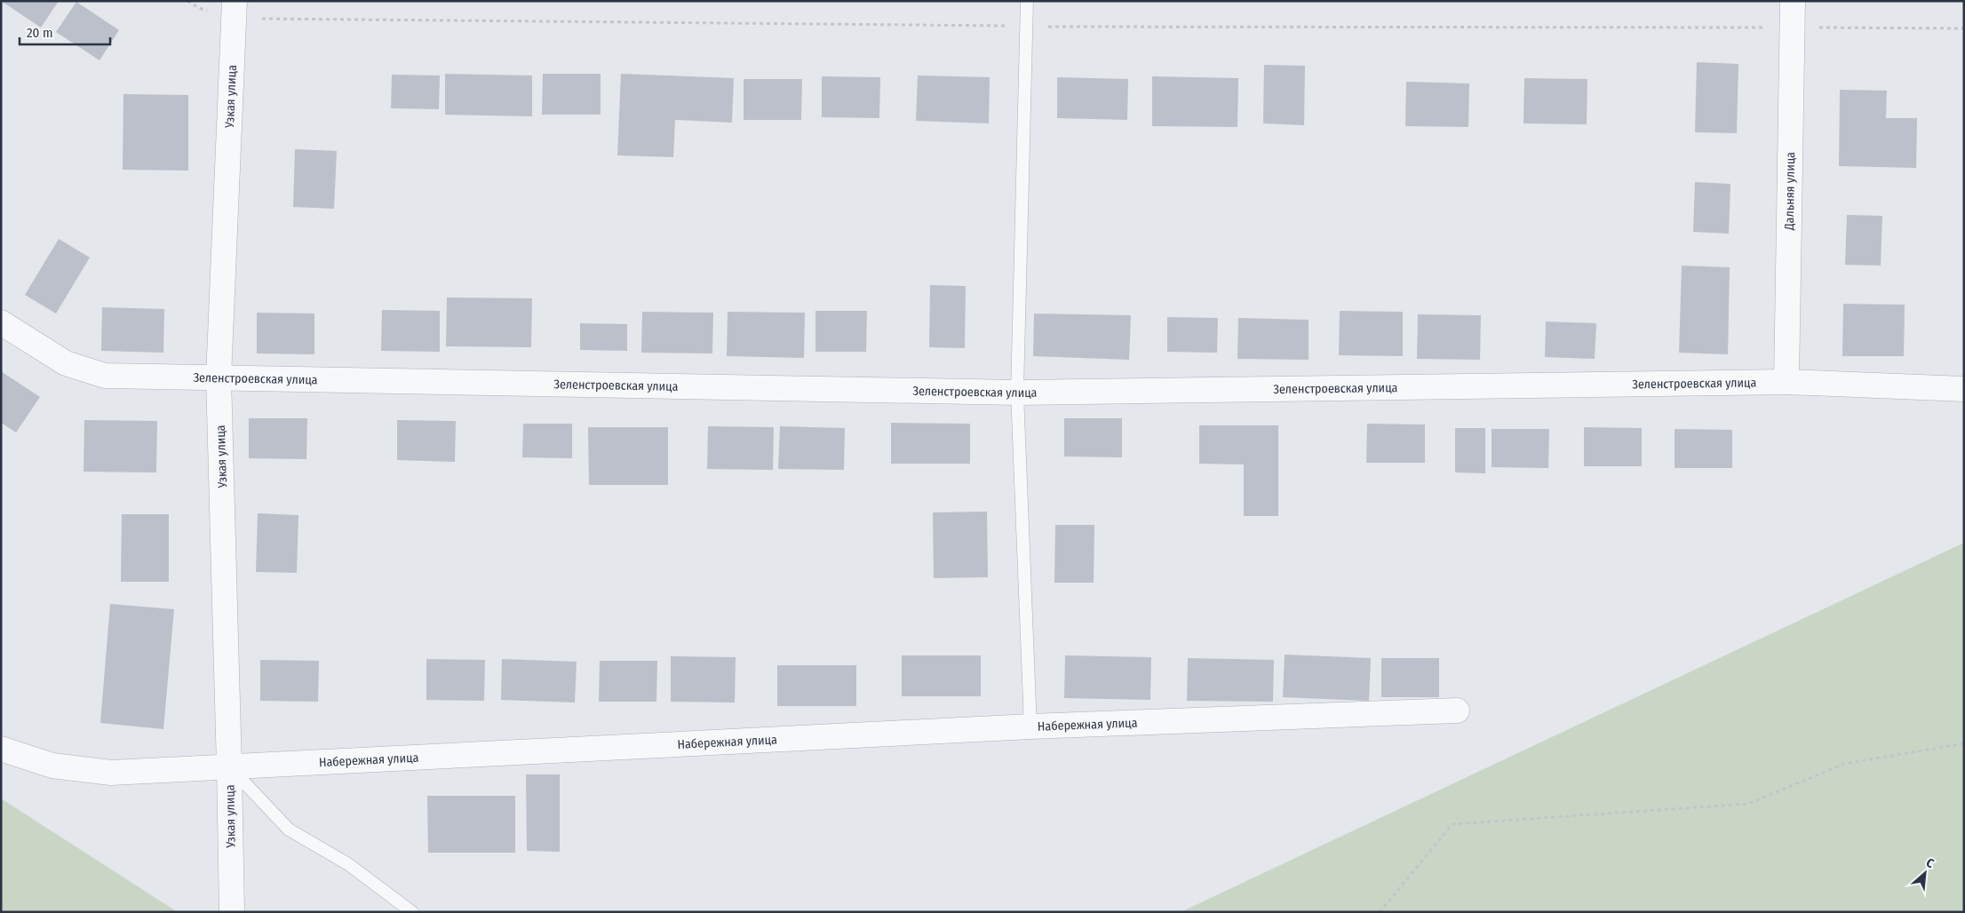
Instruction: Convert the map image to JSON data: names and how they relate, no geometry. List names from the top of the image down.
{
  "streets": {
    "street": [
      "Узкая улица",
      "Дальняя улица",
      "Зеленстроевская улица",
      "Набережная улица"
    ]
  },
  "crossings": [
    ["Узкая улица", "Зеленстроевская улица"],
    ["Узкая улица", "Набережная улица"],
    ["Дальняя улица", "Зеленстроевская улица"]
  ],
  "scale_bar": "20 m",
  "north": "top right"
}
